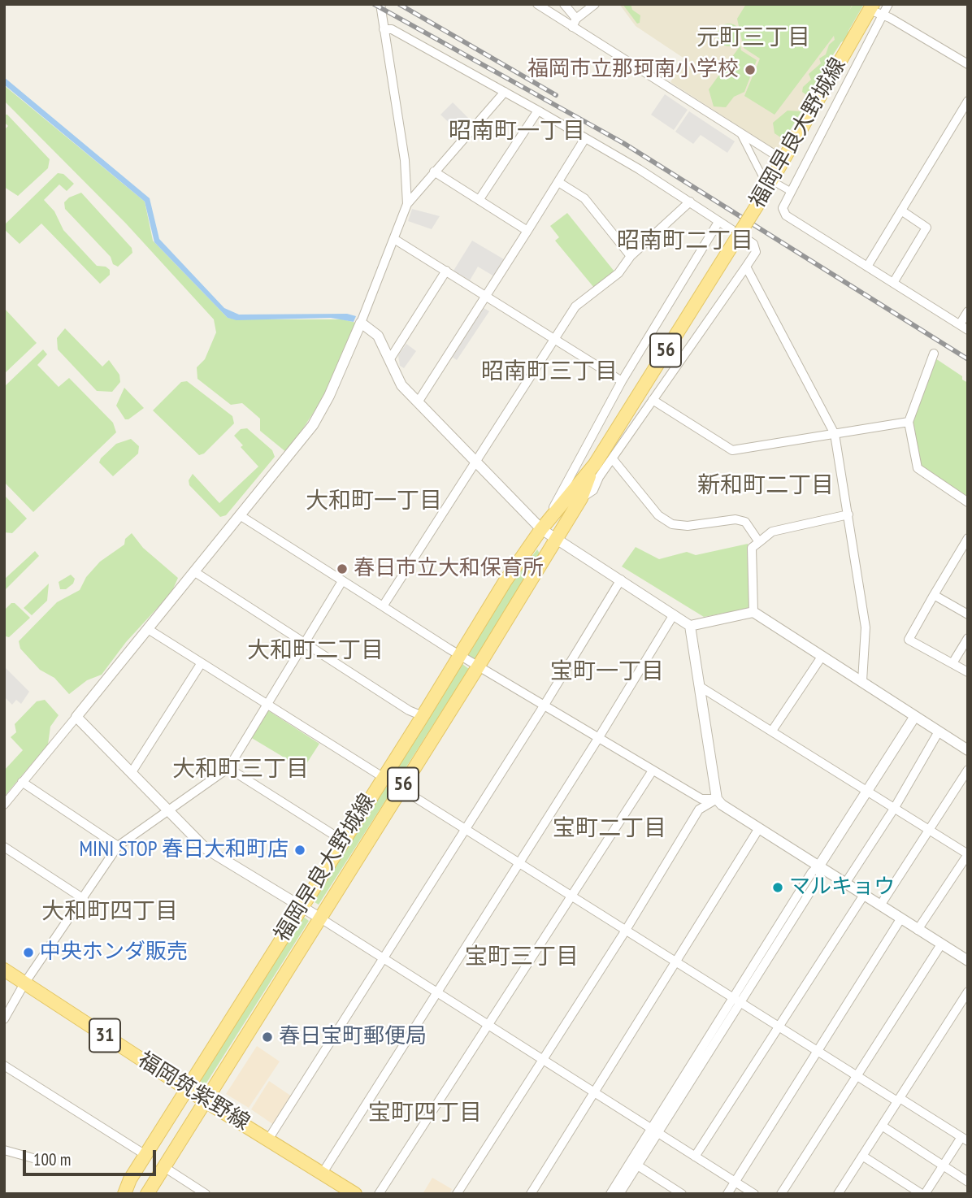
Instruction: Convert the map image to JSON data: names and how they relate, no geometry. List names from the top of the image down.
{
  "streets": {
    "main road": [
      "福岡早良大野城線",
      "56",
      "31",
      "福岡筑紫野線"
    ]
  },
  "crossings": [
    ["福岡早良大野城線", "福岡筑紫野線"]
  ],
  "districts": [
    "元町三丁目",
    "昭南町一丁目",
    "昭南町二丁目",
    "昭南町三丁目",
    "新和町二丁目",
    "大和町一丁目",
    "大和町二丁目",
    "宝町一丁目",
    "大和町三丁目",
    "宝町二丁目",
    "大和町四丁目",
    "宝町三丁目",
    "宝町四丁目"
  ],
  "places": [
    "福岡市立那珂南小学校",
    "春日市立大和保育所",
    "MINI STOP 春日大和町店",
    "マルキョウ",
    "中央ホンダ販売",
    "春日宝町郵便局"
  ],
  "scale_bar": "100 m"
}
